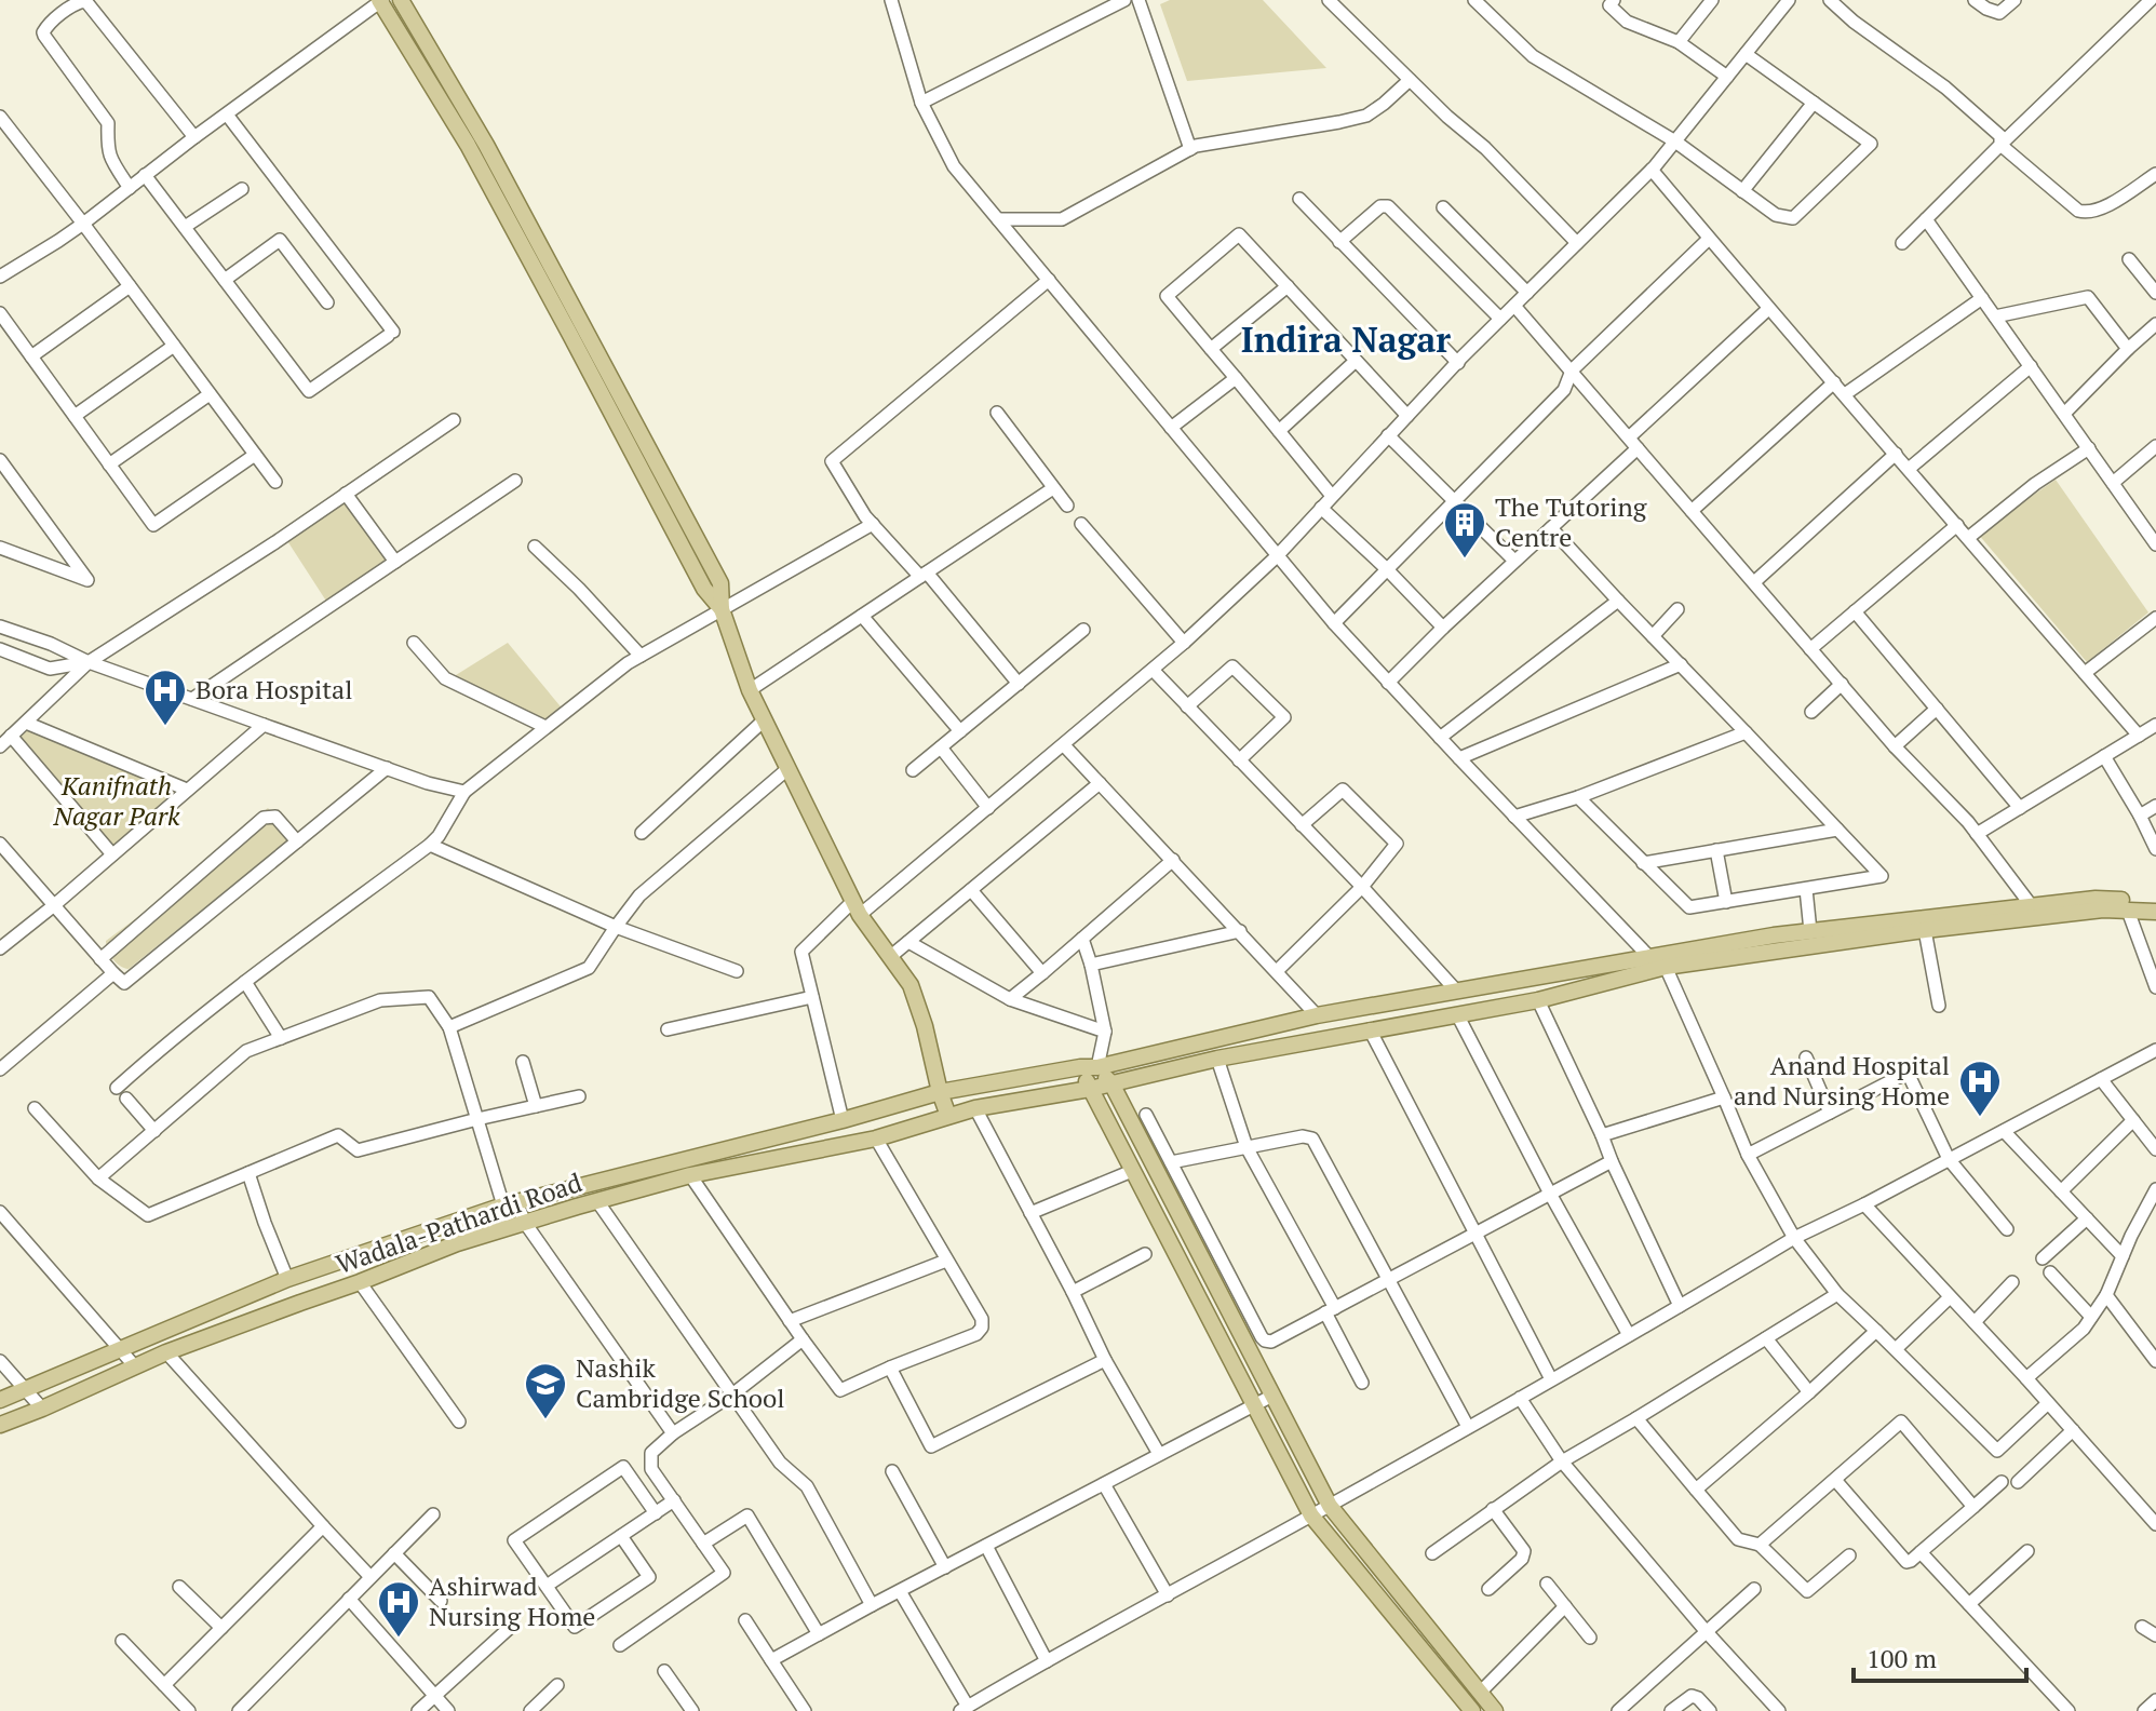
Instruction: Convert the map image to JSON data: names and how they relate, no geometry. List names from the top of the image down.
{
  "streets": {
    "main road": ["Wadala-Pathardi Road"]
  },
  "districts": ["Indira Nagar"],
  "parks": ["Kanifnath Nagar Park"],
  "places": {
    "building": ["The Tutoring Centre"],
    "hospital": ["Bora Hospital", "Anand Hospital and Nursing Home", "Ashirwad Nursing Home"],
    "school or university": ["Nashik Cambridge School"]
  },
  "scale_bar": "100 m"
}
